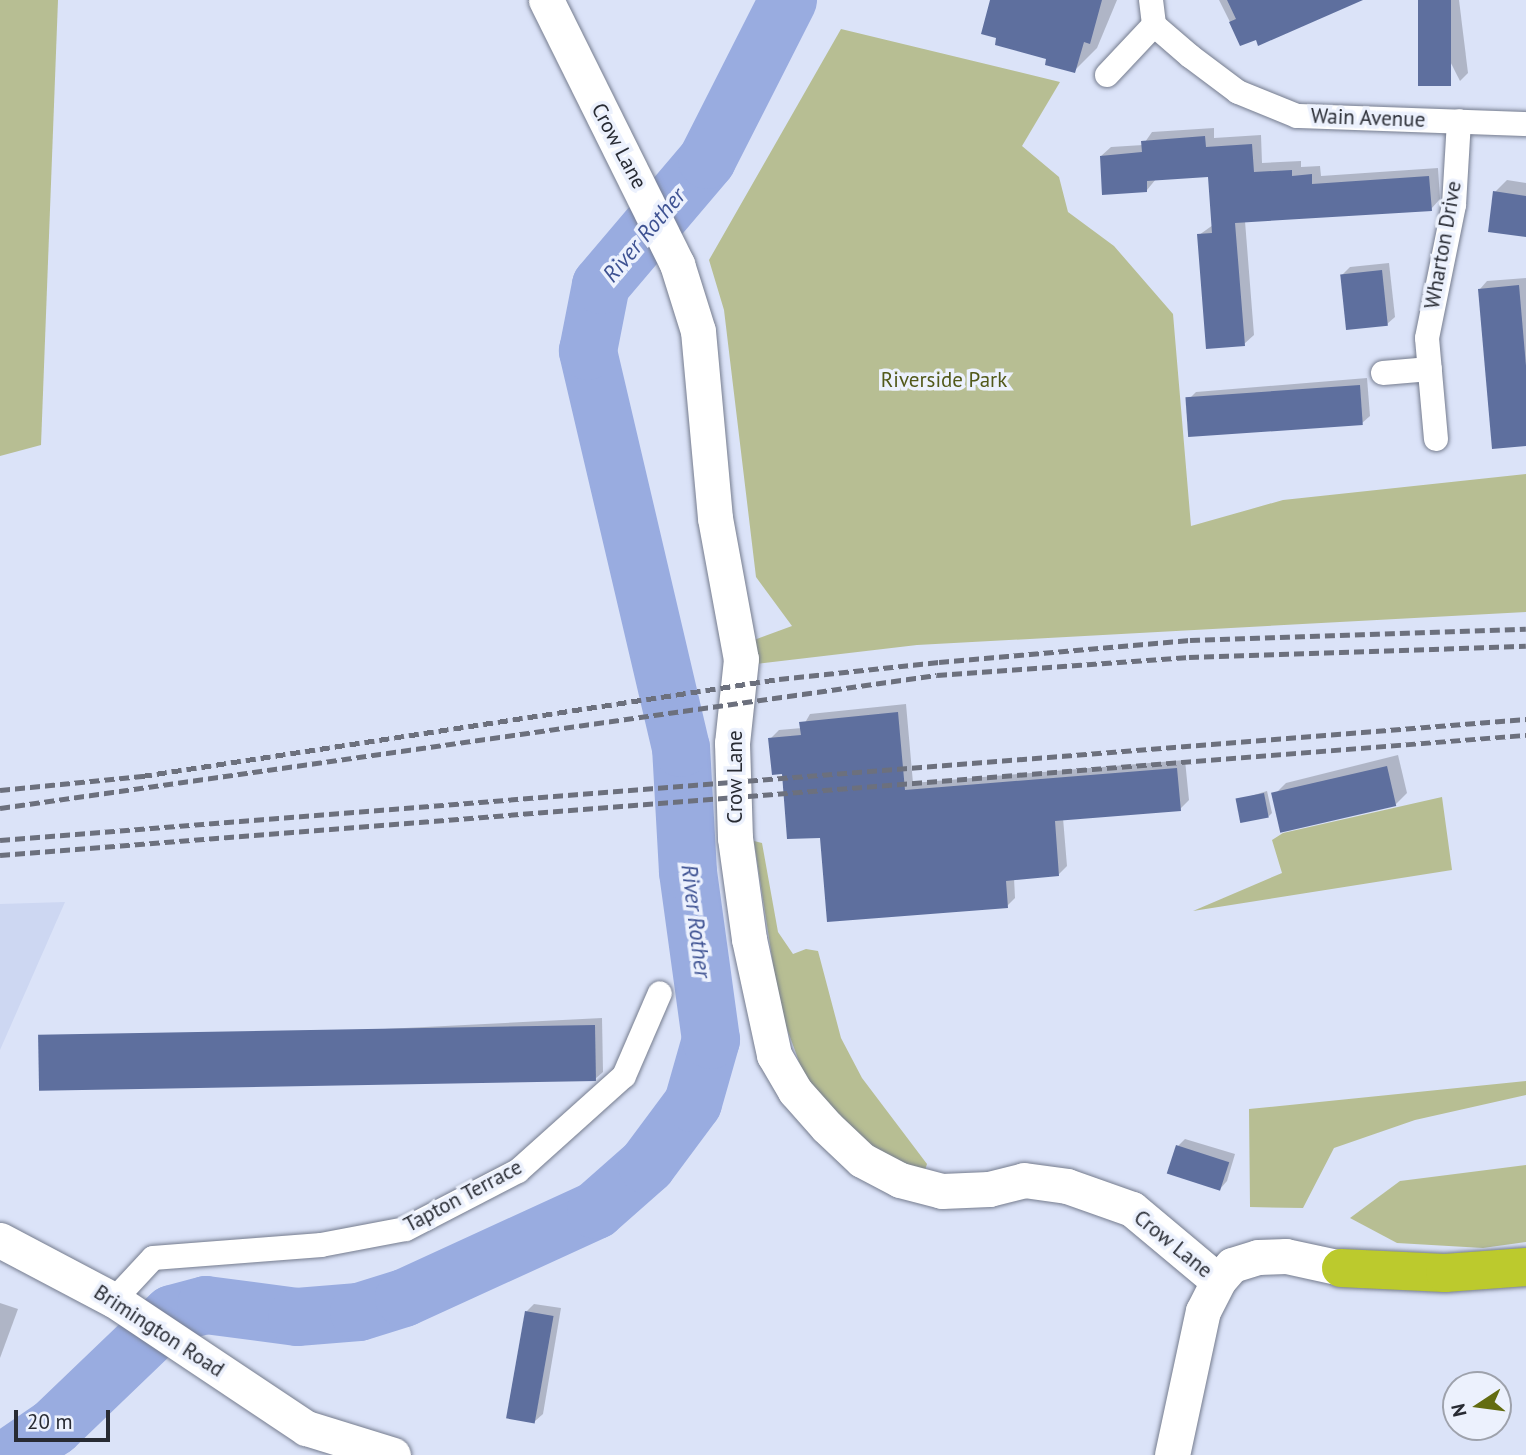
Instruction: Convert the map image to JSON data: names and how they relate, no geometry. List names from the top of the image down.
{
  "streets": {
    "street": [
      "Wain Avenue",
      "Crow Lane",
      "Wharton Drive",
      "Tapton Terrace",
      "Brimington Road"
    ]
  },
  "crossings": [
    ["Wain Avenue", "Wharton Drive"],
    ["Tapton Terrace", "Brimington Road"]
  ],
  "water": ["River Rother"],
  "parks": ["Riverside Park"],
  "scale_bar": "20 m",
  "north": "left"
}
